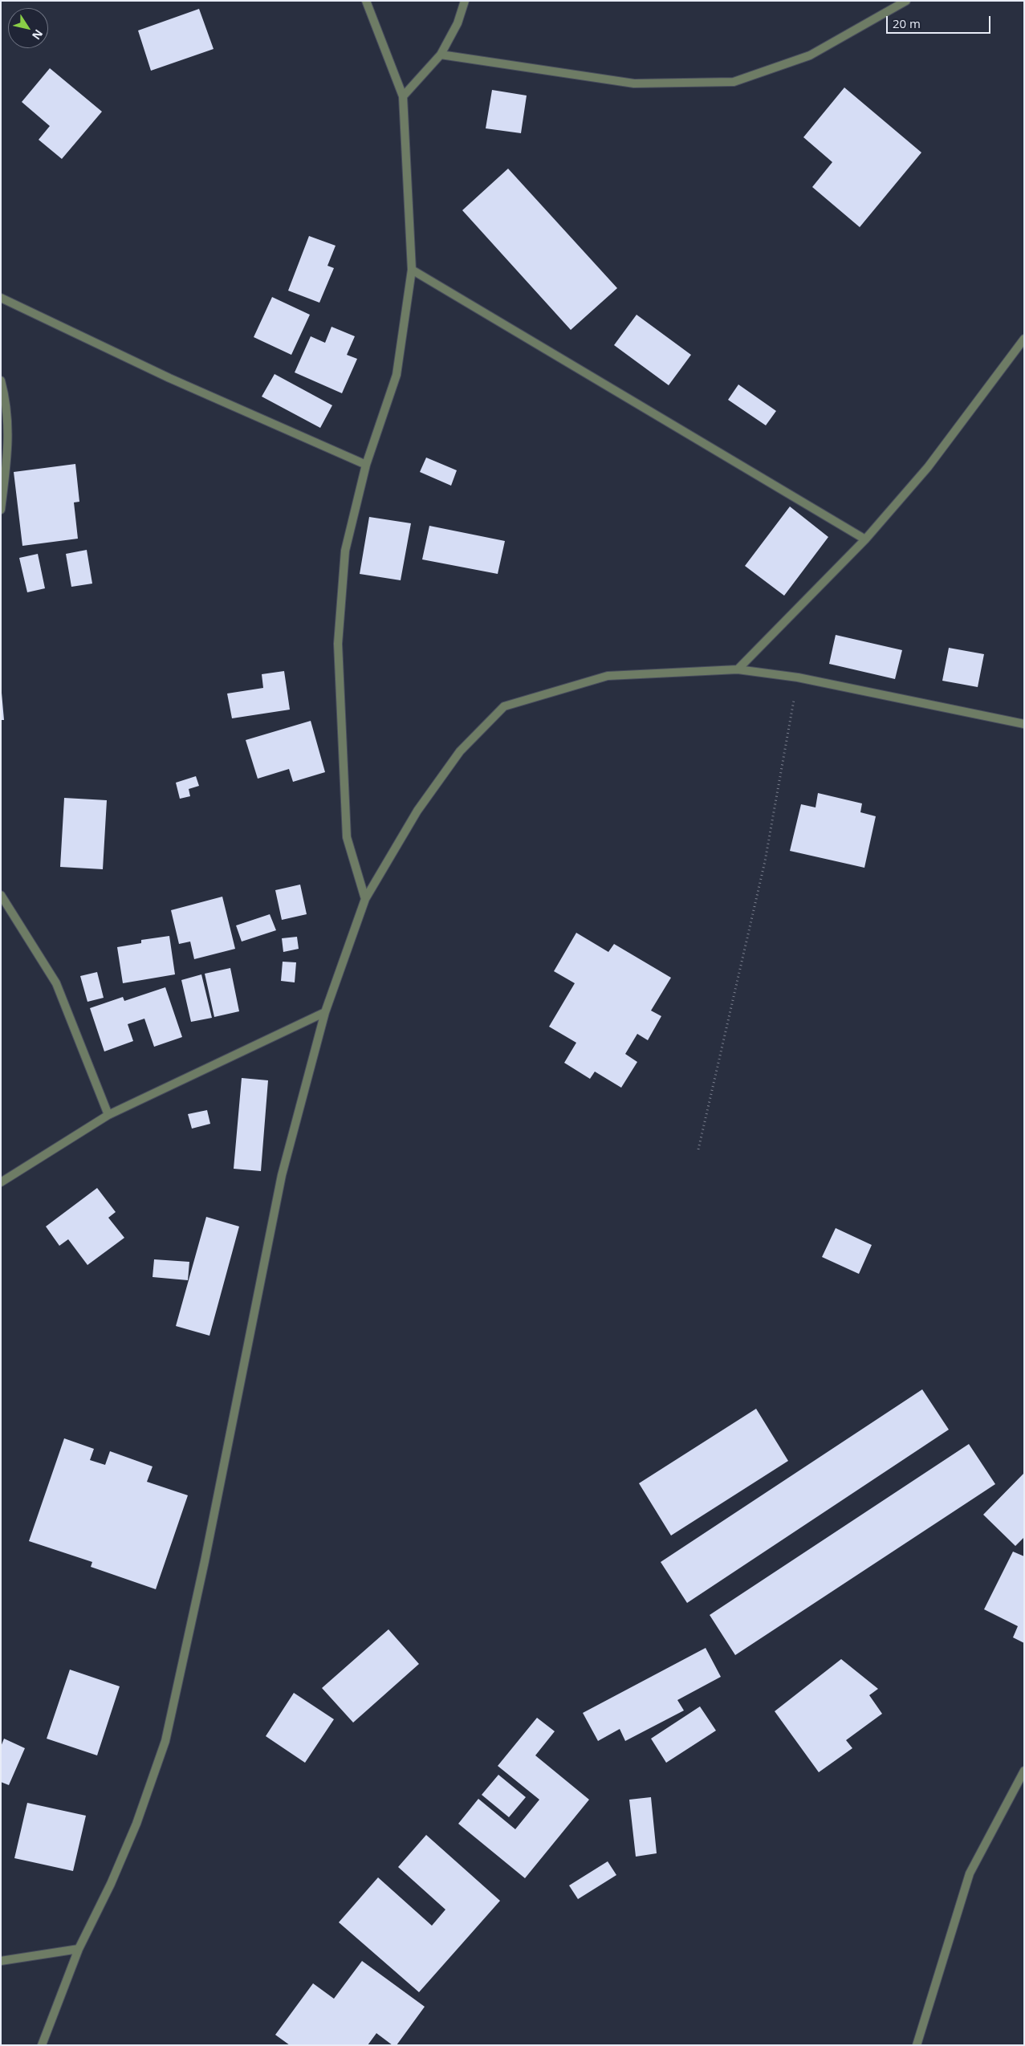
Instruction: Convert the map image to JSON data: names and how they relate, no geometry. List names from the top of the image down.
{
  "scale_bar": "20 m",
  "north": "bottom right"
}
